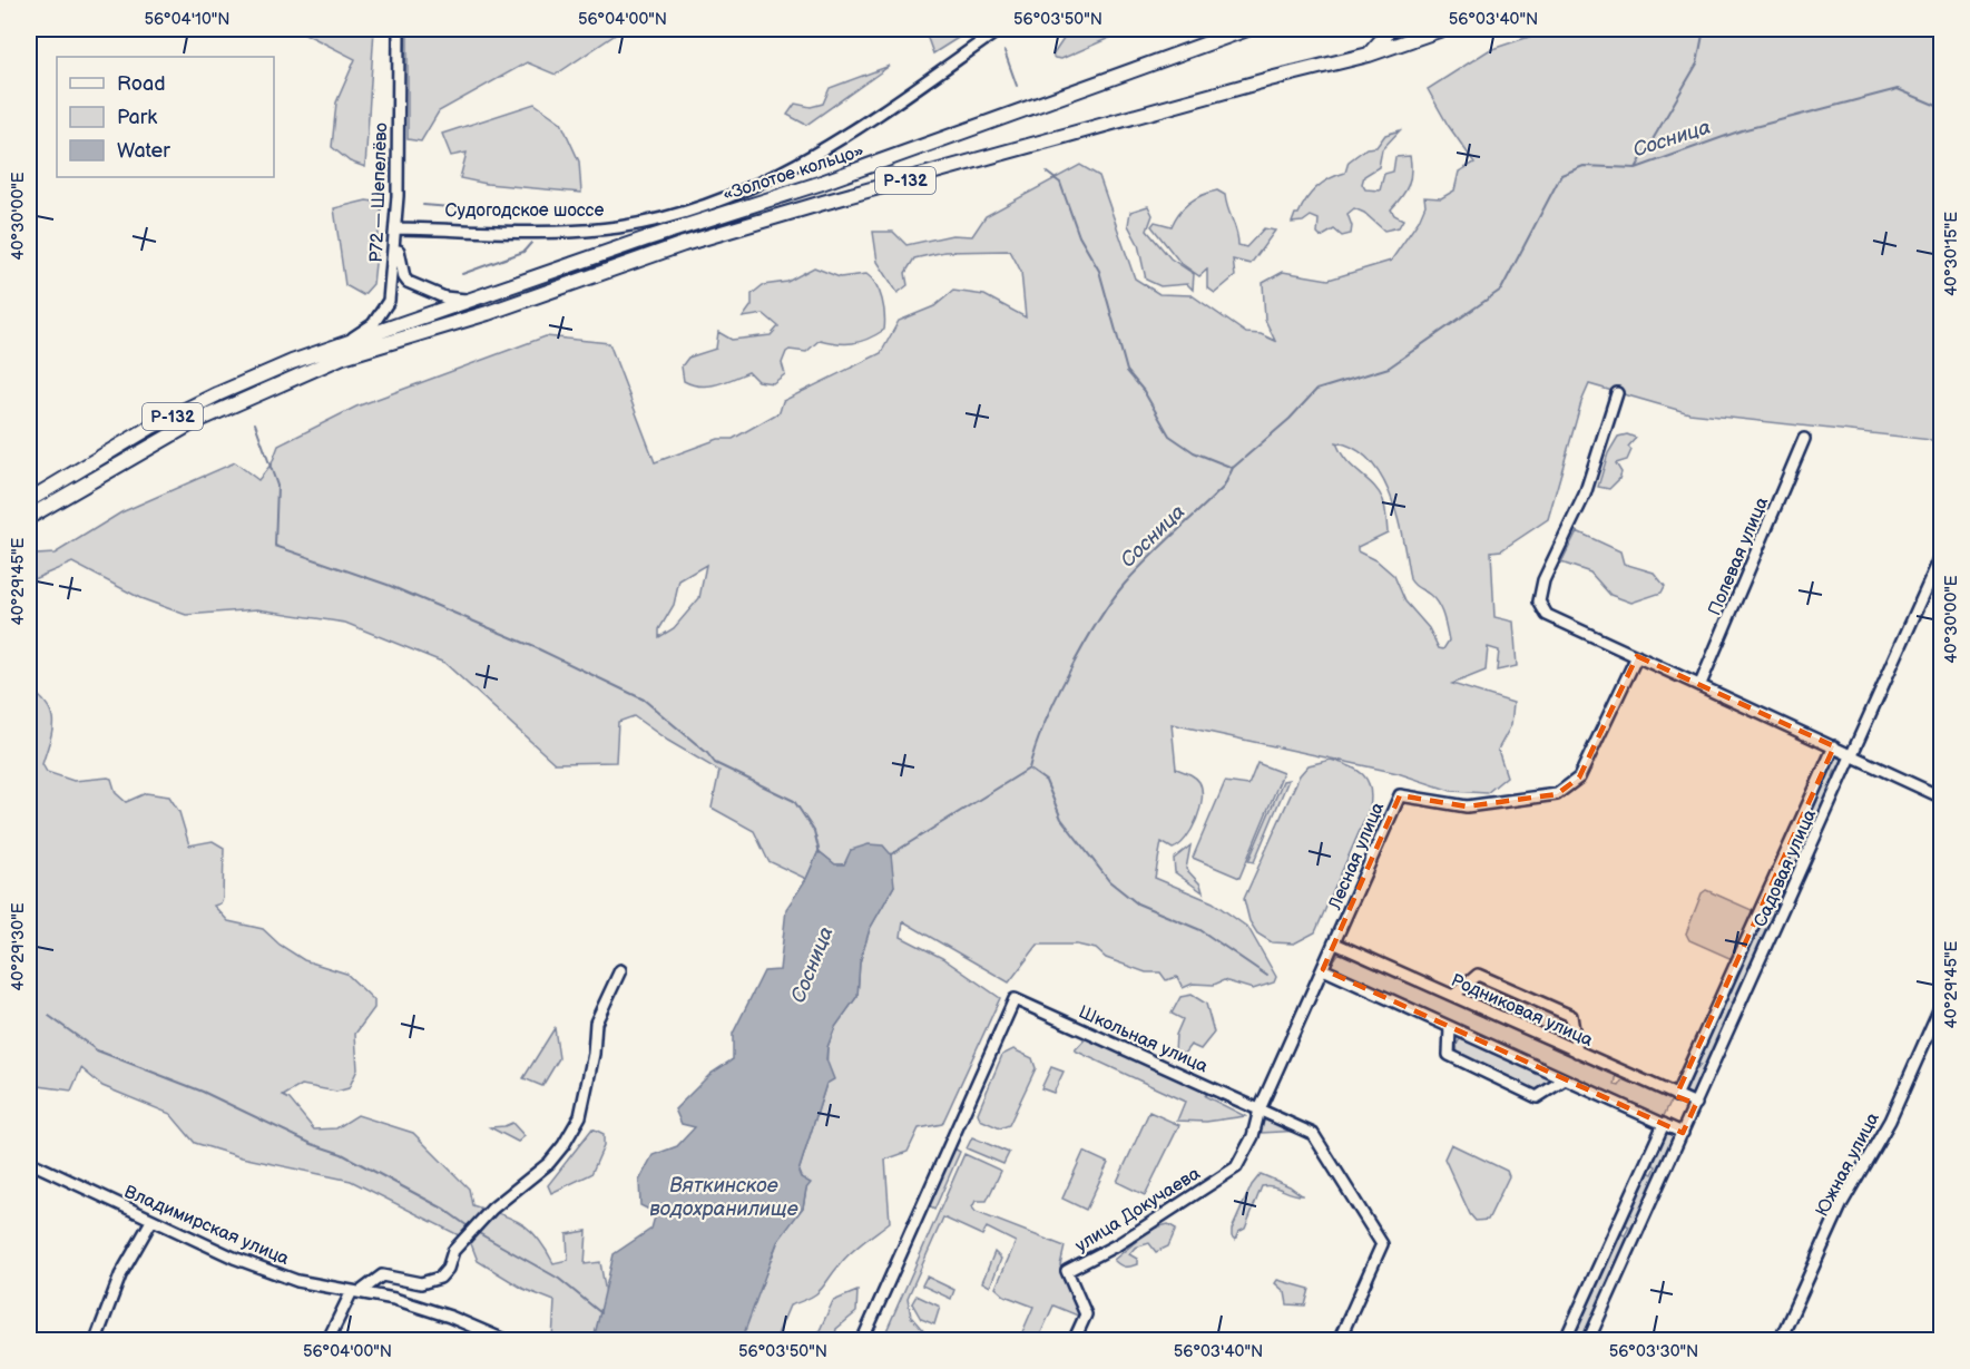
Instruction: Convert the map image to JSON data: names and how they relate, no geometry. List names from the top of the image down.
{
  "streets": {
    "main road": ["«Золотое кольцо»", "Р-132"],
    "street": [
      "Р72 — Шепелёво",
      "Судогодское шоссе",
      "Полевая улица",
      "Лесная улица",
      "Садовая улица",
      "Родниковая улица",
      "Школьная улица",
      "Южная улица",
      "улица Докучаева",
      "Владимирская улица"
    ]
  },
  "crossings": [
    ["«Золотое кольцо»", "Р-132"],
    ["«Золотое кольцо»", "Р72 — Шепелёво"],
    ["Р-132", "Р72 — Шепелёво"],
    ["Р72 — Шепелёво", "Судогодское шоссе"],
    ["Лесная улица", "Родниковая улица"],
    ["Лесная улица", "Школьная улица"],
    ["Лесная улица", "улица Докучаева"],
    ["Садовая улица", "Родниковая улица"],
    ["Школьная улица", "улица Докучаева"]
  ],
  "water": ["Сосница", "Вяткинское водохранилище"],
  "legend": ["Road", "Park", "Water"],
  "coordinates": [
    "56°04'10\"N",
    "56°04'00\"N",
    "56°03'50\"N",
    "56°03'40\"N",
    "40°30'00\"E",
    "40°30'15\"E",
    "40°29'45\"E",
    "40°29'30\"E",
    "56°03'30\"N"
  ]
}
